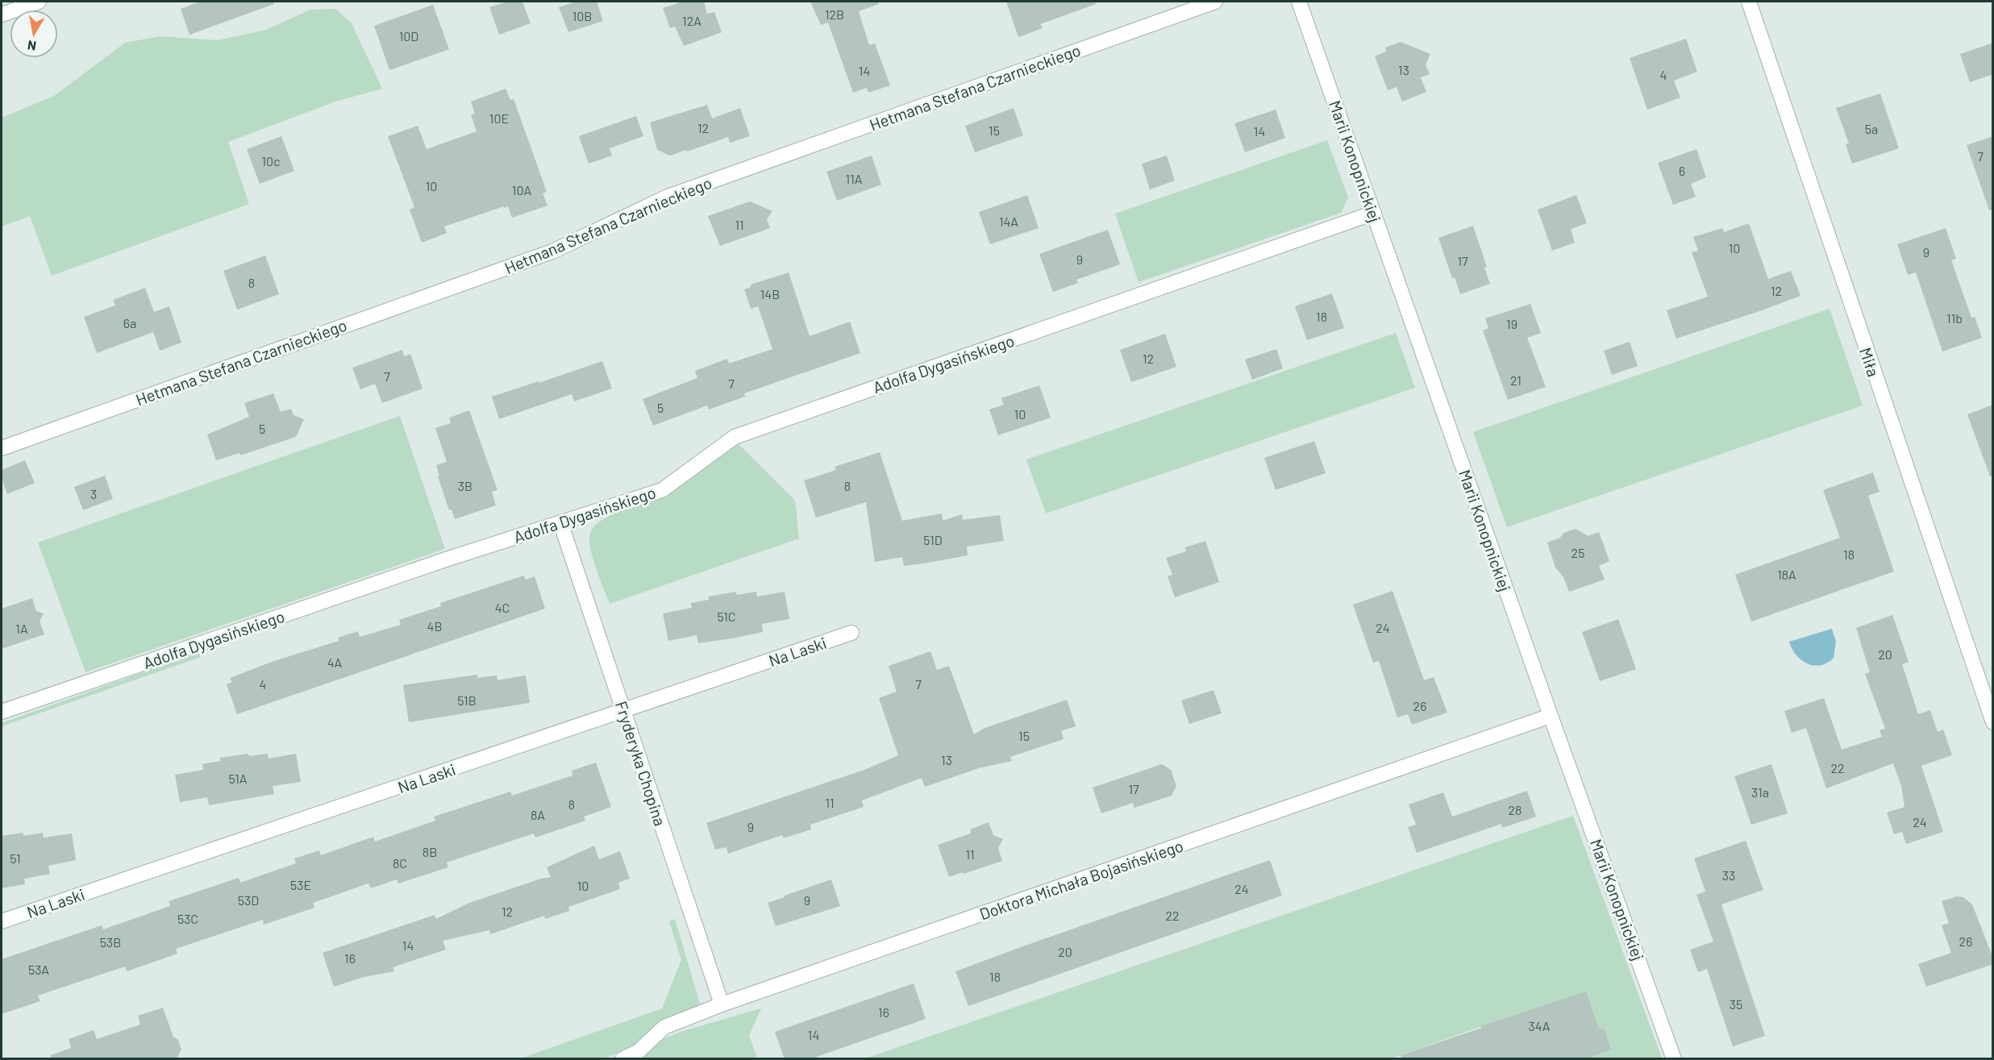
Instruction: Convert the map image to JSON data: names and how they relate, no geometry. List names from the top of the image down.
{
  "streets": {
    "street": [
      "Hetmana Stefana Czarnieckiego",
      "Marii Konopnickiej",
      "Miła",
      "Adolfa Dygasińskiego",
      "Na Laski",
      "Fryderyka Chopina",
      "Doktora Michała Bojasińskiego"
    ]
  },
  "crossings": [
    ["Marii Konopnickiej", "Adolfa Dygasińskiego"],
    ["Marii Konopnickiej", "Doktora Michała Bojasińskiego"],
    ["Adolfa Dygasińskiego", "Fryderyka Chopina"],
    ["Na Laski", "Fryderyka Chopina"],
    ["Fryderyka Chopina", "Doktora Michała Bojasińskiego"]
  ],
  "house_numbers": [
    "12B",
    "10B",
    "12A",
    "10D",
    "13",
    "14",
    "4",
    "10E",
    "12",
    "5a",
    "15",
    "14",
    "7",
    "10c",
    "6",
    "11A",
    "10",
    "10A",
    "14A",
    "11",
    "10",
    "9",
    "9",
    "17",
    "8",
    "12",
    "14B",
    "18",
    "11b",
    "6a",
    "19",
    "12",
    "7",
    "21",
    "7",
    "5",
    "10",
    "5",
    "3B",
    "8",
    "3",
    "51D",
    "25",
    "18",
    "18A",
    "4C",
    "51C",
    "4B",
    "24",
    "1A",
    "20",
    "4A",
    "4",
    "7",
    "51B",
    "26",
    "15",
    "13",
    "22",
    "51A",
    "17",
    "31a",
    "11",
    "8",
    "28",
    "8A",
    "24",
    "9",
    "8B",
    "11",
    "51",
    "8C",
    "33",
    "53E",
    "10",
    "24",
    "53D",
    "9",
    "12",
    "22",
    "53C",
    "26",
    "53B",
    "14",
    "20",
    "16",
    "53A",
    "18",
    "35",
    "16",
    "34A",
    "14"
  ],
  "north": "bottom"
}
